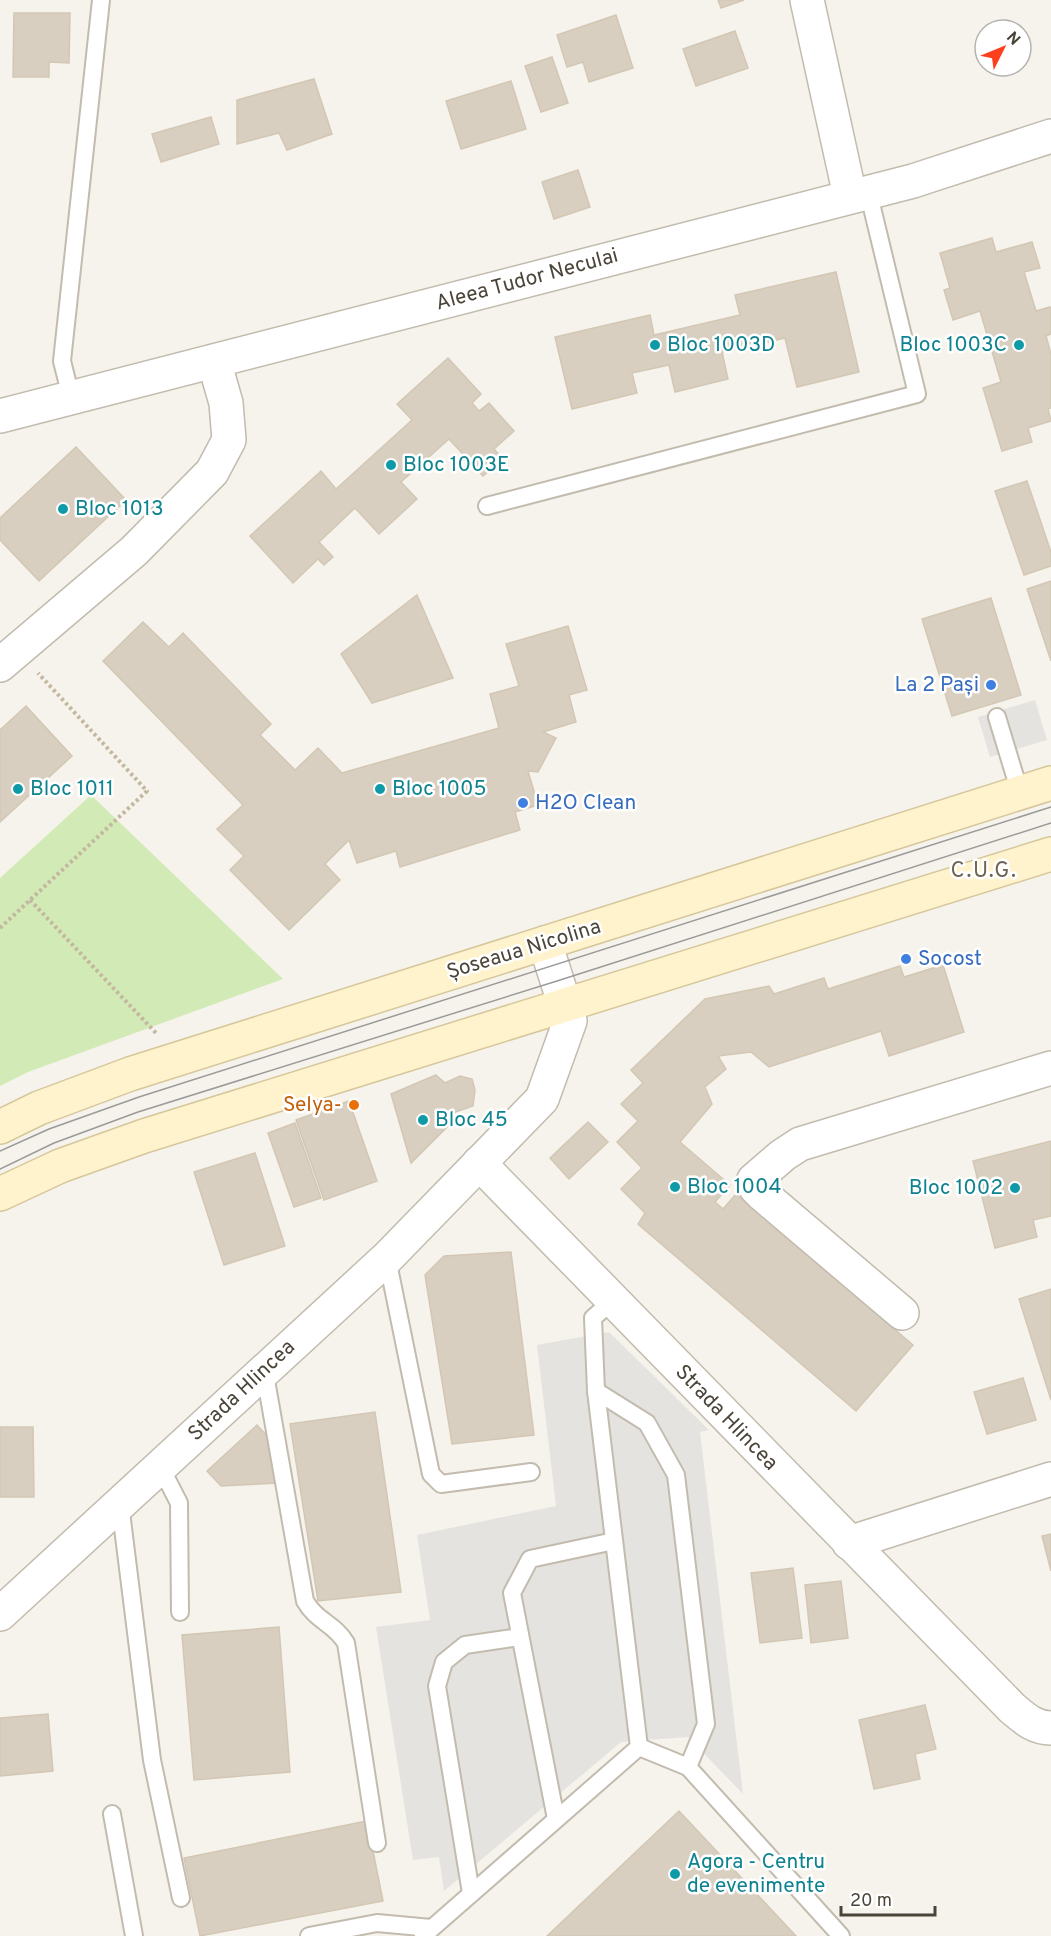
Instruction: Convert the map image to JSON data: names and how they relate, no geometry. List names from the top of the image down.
{
  "streets": {
    "main road": ["Șoseaua Nicolina"],
    "street": ["Aleea Tudor Neculai", "Strada Hlincea"]
  },
  "crossings": [
    ["Șoseaua Nicolina", "Strada Hlincea"]
  ],
  "districts": ["C.U.G."],
  "places": [
    "Bloc 1003D",
    "Bloc 1003C",
    "Bloc 1003E",
    "Bloc 1013",
    "La 2 Pași",
    "Bloc 1011",
    "Bloc 1005",
    "H2O Clean",
    "Socost",
    "Selya-",
    "Bloc 45",
    "Bloc 1004",
    "Bloc 1002",
    "Agora - Centru de evenimente"
  ],
  "scale_bar": "20 m",
  "north": "top right"
}
